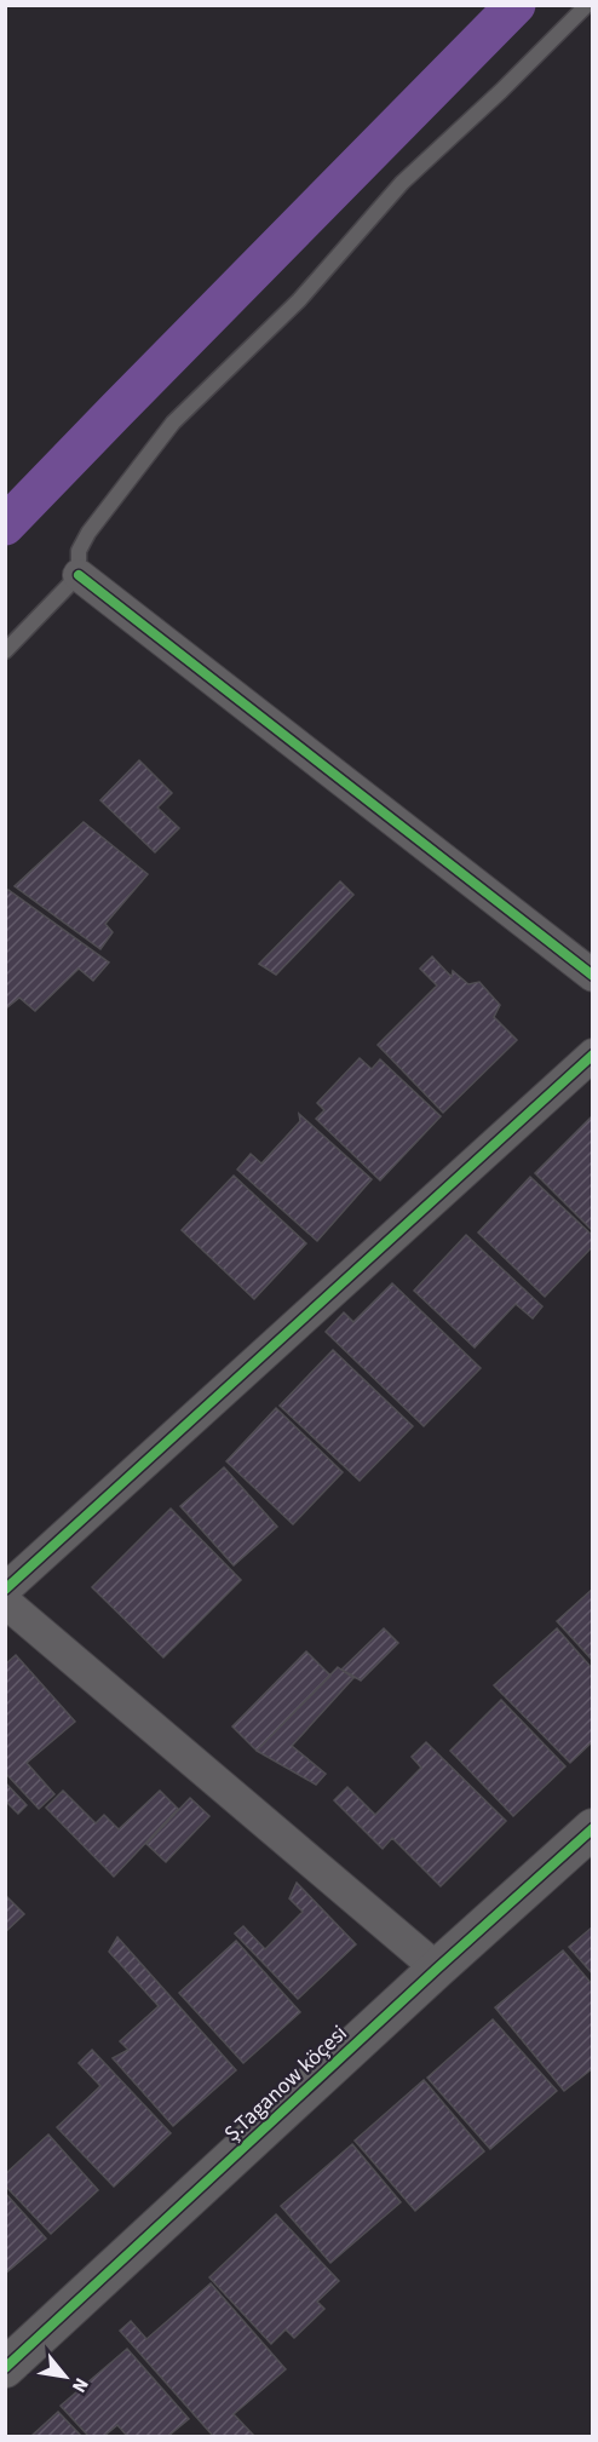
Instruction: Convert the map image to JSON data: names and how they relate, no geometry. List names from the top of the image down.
{
  "streets": {
    "street": ["Ş.Taganow köçesi"]
  },
  "north": "bottom right"
}
